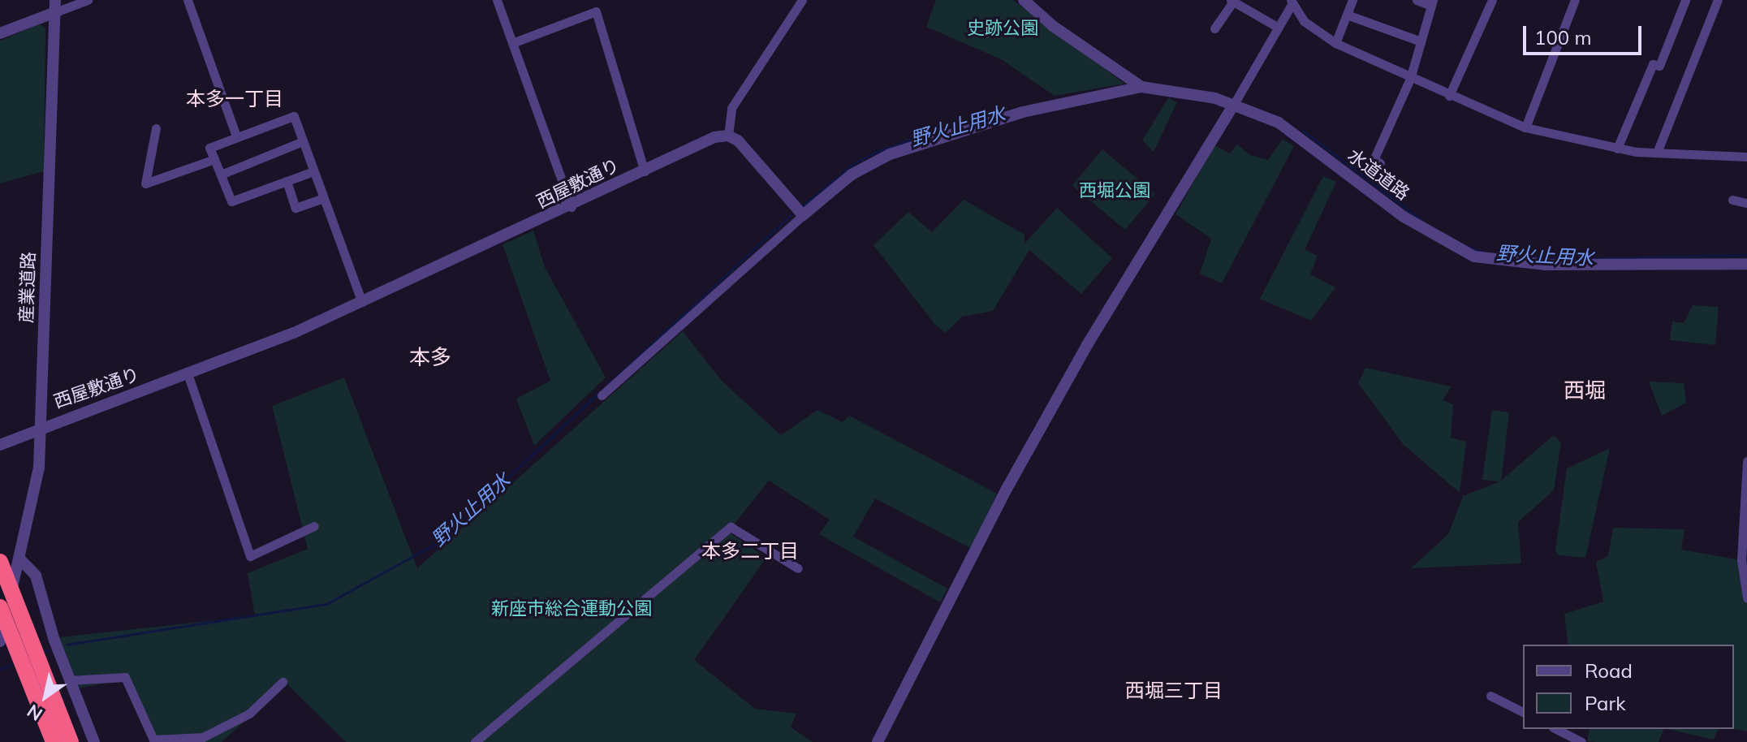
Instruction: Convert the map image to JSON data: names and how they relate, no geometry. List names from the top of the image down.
{
  "streets": {
    "street": ["水道道路", "西屋敷通り", "産業道路"]
  },
  "crossings": [
    ["西屋敷通り", "産業道路"]
  ],
  "districts": [
    "本多一丁目",
    "本多",
    "西堀",
    "本多二丁目",
    "西堀三丁目"
  ],
  "water": ["野火止用水"],
  "parks": ["史跡公園", "西堀公園", "新座市総合運動公園"],
  "legend": ["Road", "Park"],
  "scale_bar": "100 m",
  "north": "bottom left"
}
